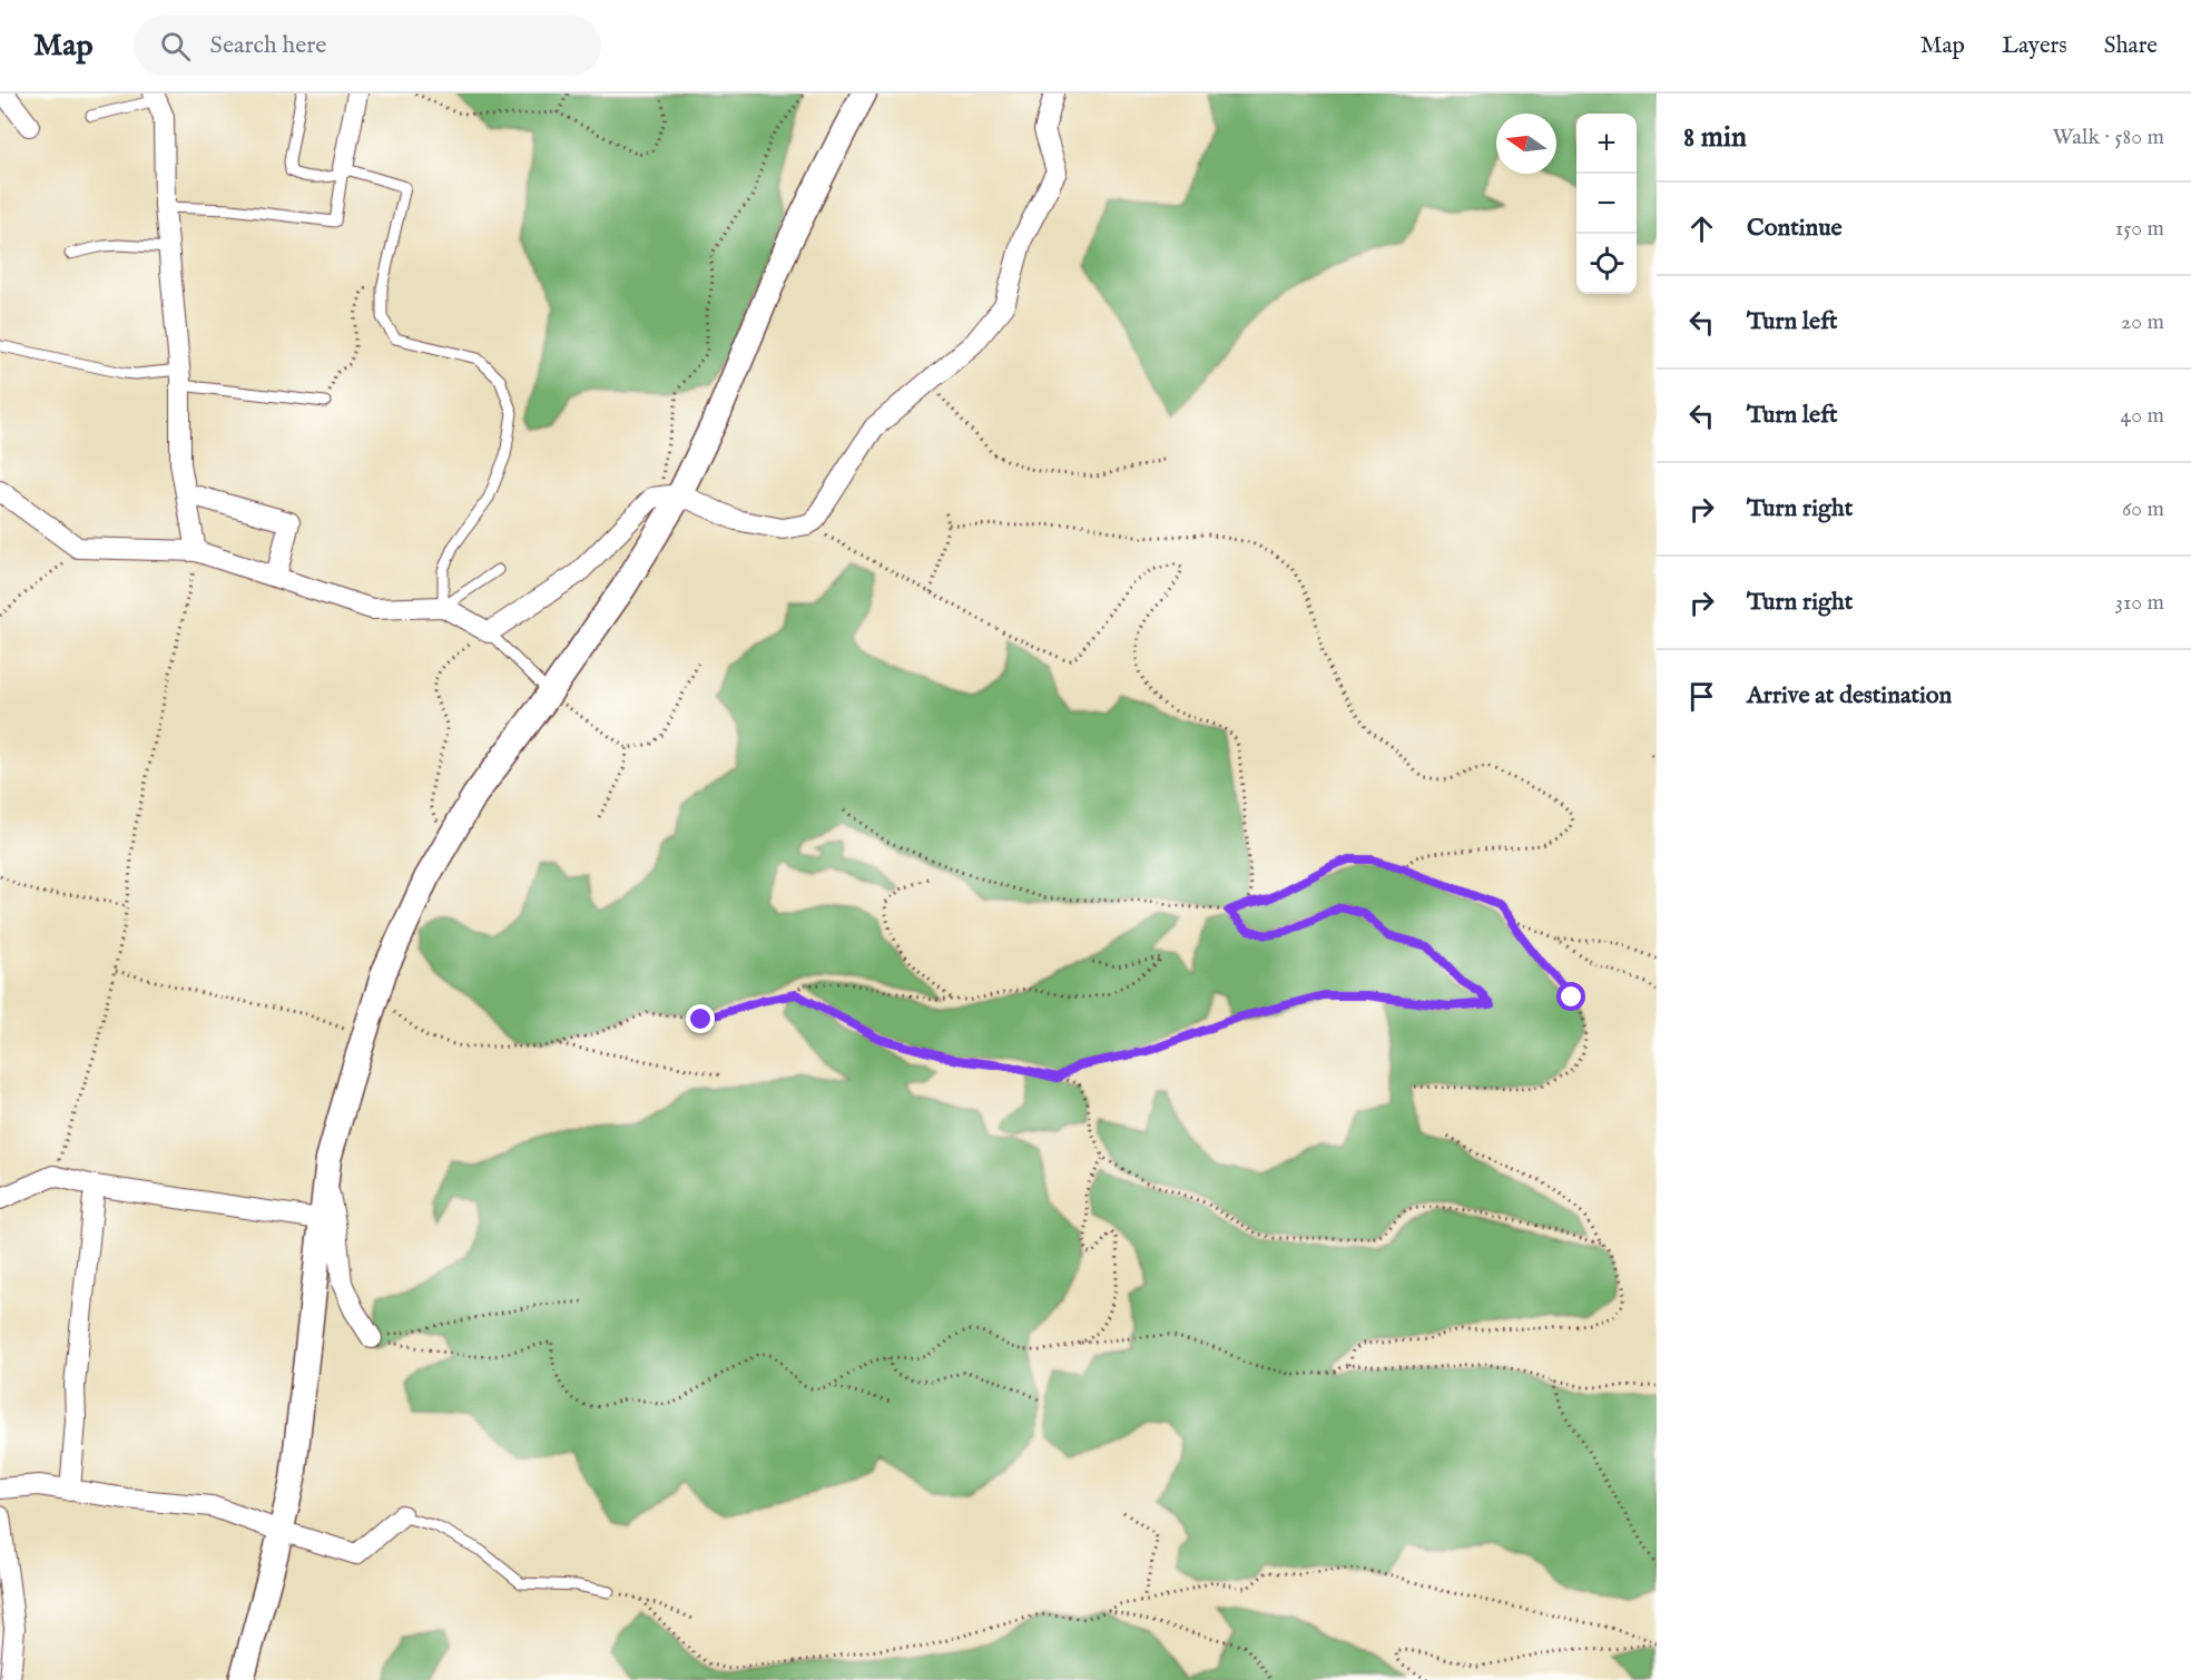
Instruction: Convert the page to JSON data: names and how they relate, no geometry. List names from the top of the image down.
{
  "north": "left",
  "page": {
    "header": "Map",
    "search": "Search here",
    "nav": ["Map", "Layers", "Share"],
    "heading": ["8 min", "Walk · 580 m"],
    "map_buttons": ["+", "−"],
    "list": [
      ["Continue", "150 m"],
      ["Turn left", "20 m"],
      ["Turn left", "40 m"],
      ["Turn right", "60 m"],
      ["Turn right", "310 m"],
      "Arrive at destination"
    ]
  }
}
